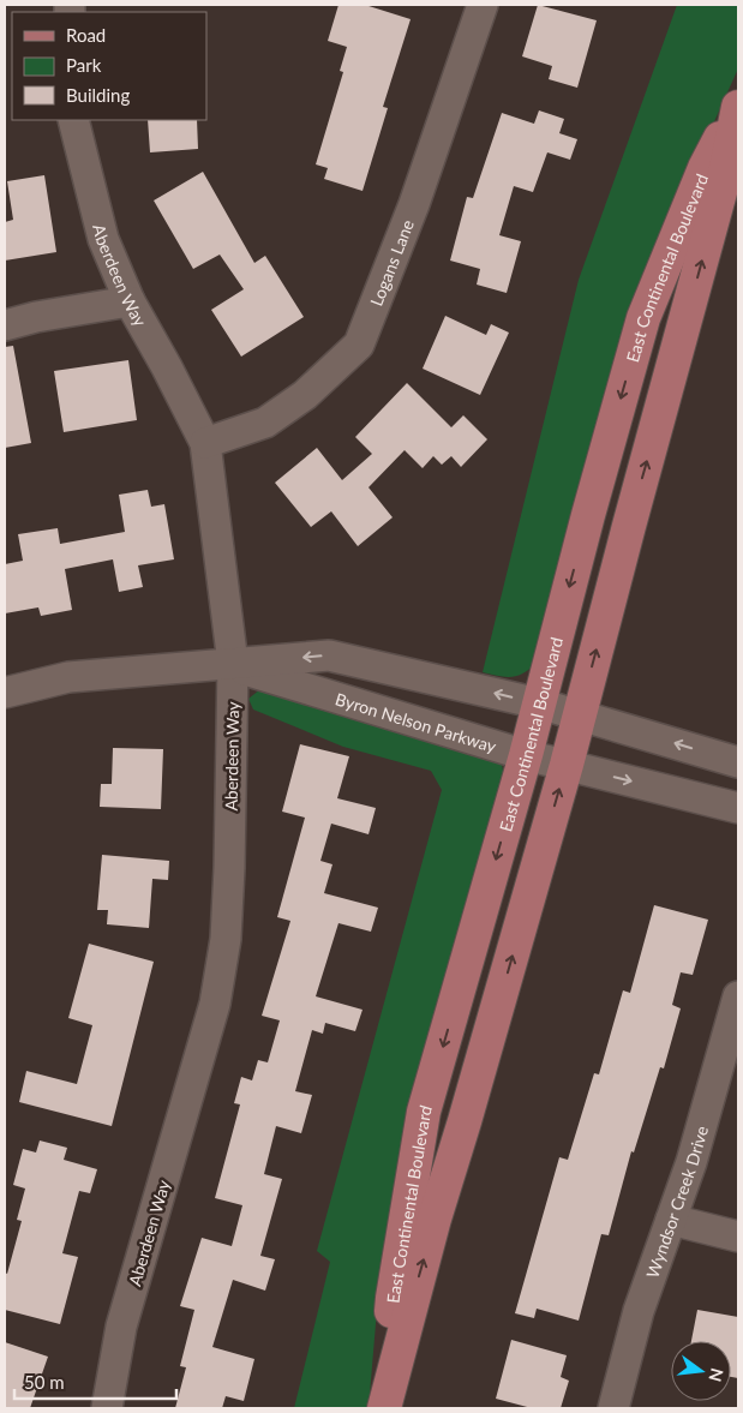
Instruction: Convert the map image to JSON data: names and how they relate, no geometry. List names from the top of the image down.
{
  "streets": {
    "main road": ["East Continental Boulevard"],
    "street": [
      "Logans Lane",
      "Aberdeen Way",
      "Byron Nelson Parkway",
      "Wyndsor Creek Drive"
    ]
  },
  "crossings": [
    ["Logans Lane", "Aberdeen Way"],
    ["East Continental Boulevard", "Byron Nelson Parkway"],
    ["Aberdeen Way", "Byron Nelson Parkway"]
  ],
  "legend": ["Road", "Park", "Building"],
  "scale_bar": "50 m",
  "north": "right"
}
